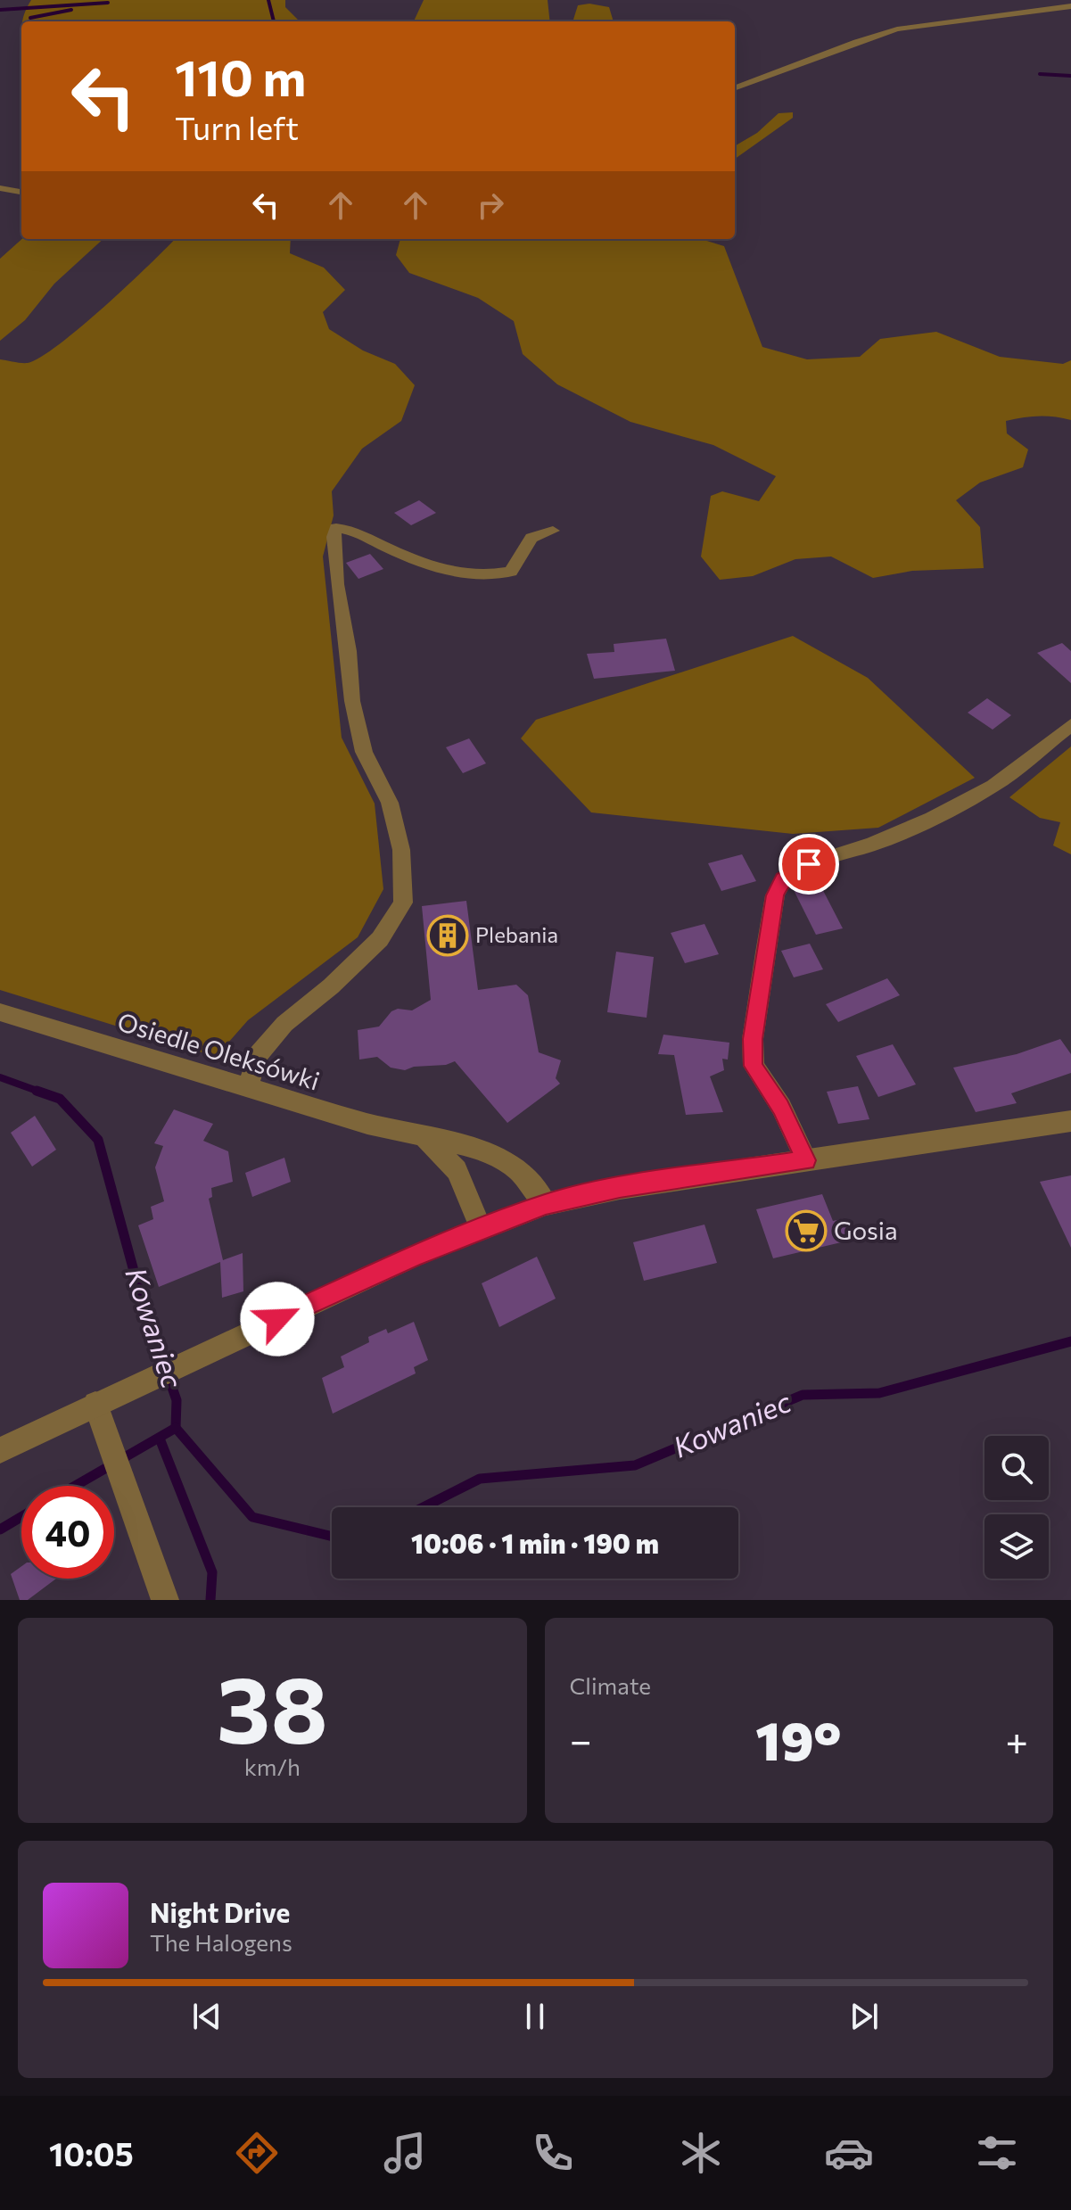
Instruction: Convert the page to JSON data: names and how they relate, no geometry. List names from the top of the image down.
{
  "streets": {
    "street": ["Osiedle Oleksówki"]
  },
  "water": ["Kowaniec"],
  "places": {
    "building": ["Plebania"],
    "supermarket": ["Gosia"]
  },
  "page": {
    "turn": ["110 m", "Turn left"],
    "limit": "40",
    "trip": "10:06 · 1 min · 190 m",
    "tile": [
      ["38", "km/h"],
      "Climate"
    ],
    "heat": ["−", "19°", "+"],
    "song": ["Night Drive", "The Halogens"],
    "tabs": "10:05"
  }
}
